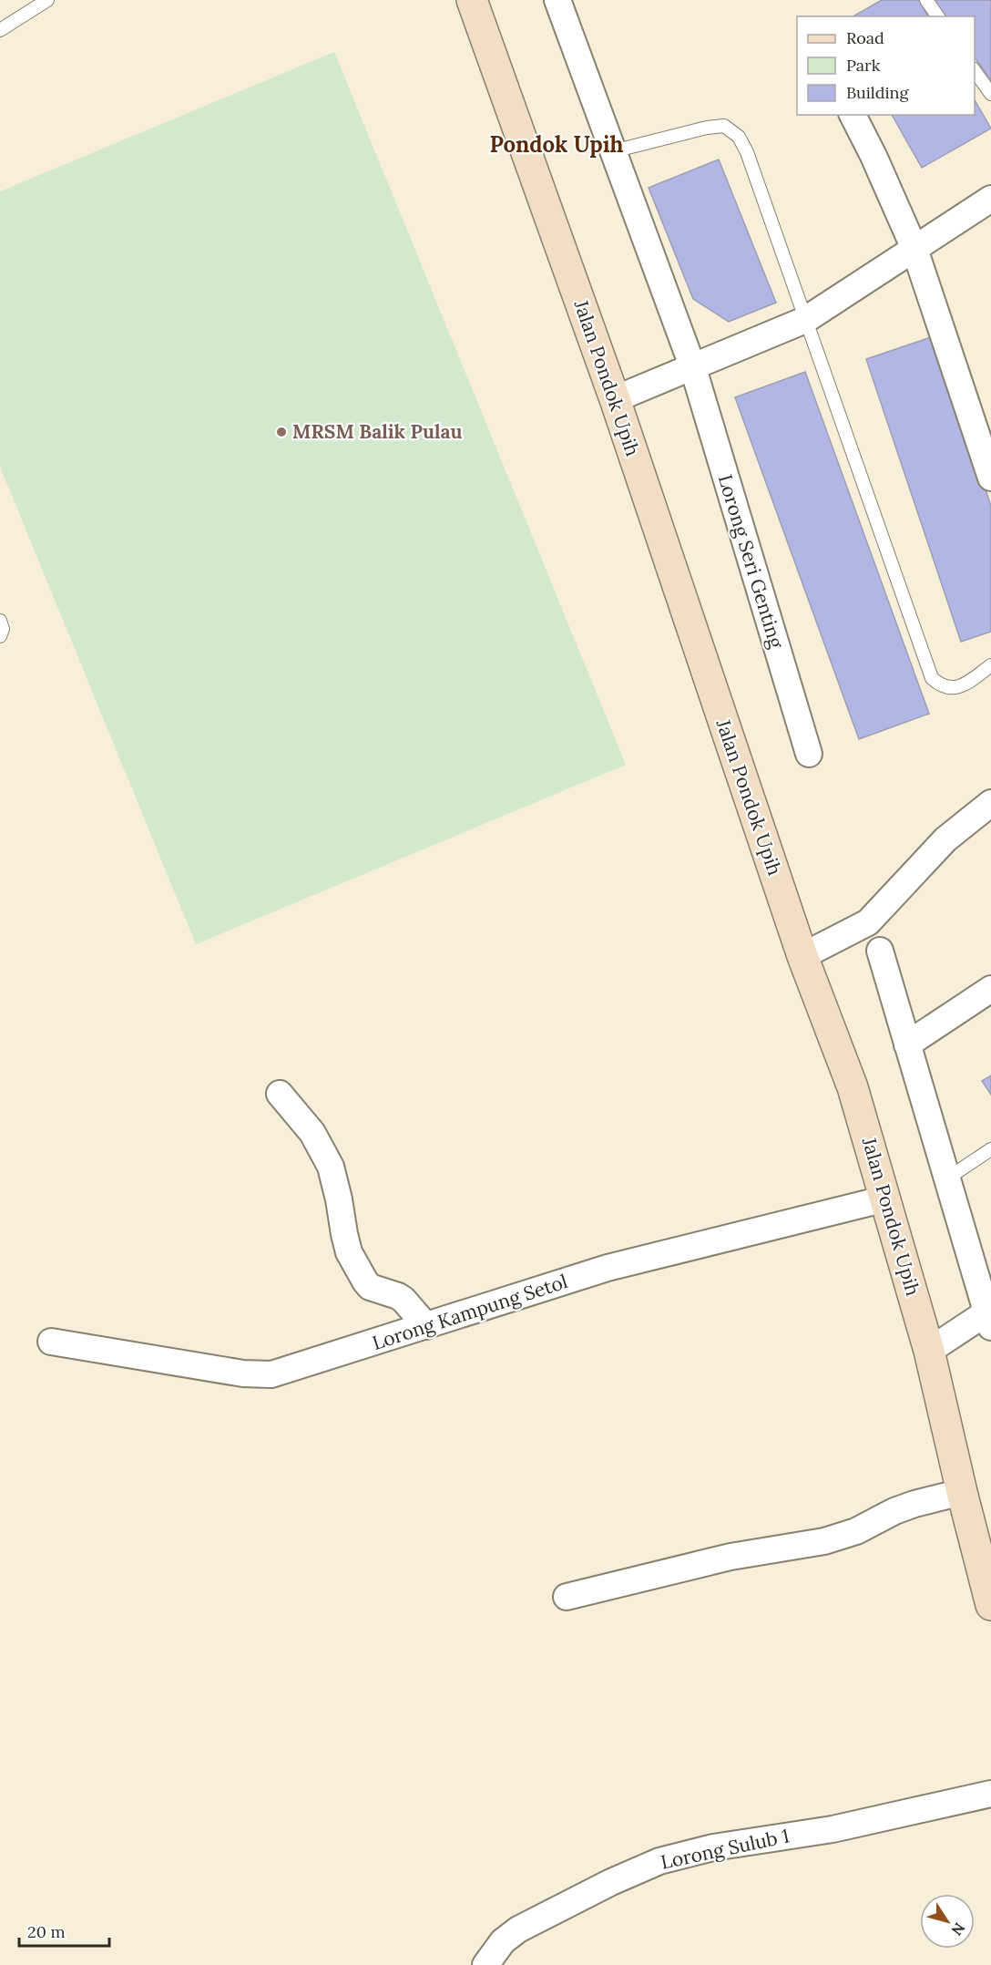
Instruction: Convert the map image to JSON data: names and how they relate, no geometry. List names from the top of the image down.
{
  "streets": {
    "main road": ["Jalan Pondok Upih"],
    "street": ["Lorong Seri Genting", "Lorong Kampung Setol", "Lorong Sulub 1"]
  },
  "crossings": [
    ["Jalan Pondok Upih", "Lorong Kampung Setol"]
  ],
  "districts": ["Pondok Upih"],
  "places": ["MRSM Balik Pulau"],
  "legend": ["Road", "Park", "Building"],
  "scale_bar": "20 m",
  "north": "bottom right"
}
